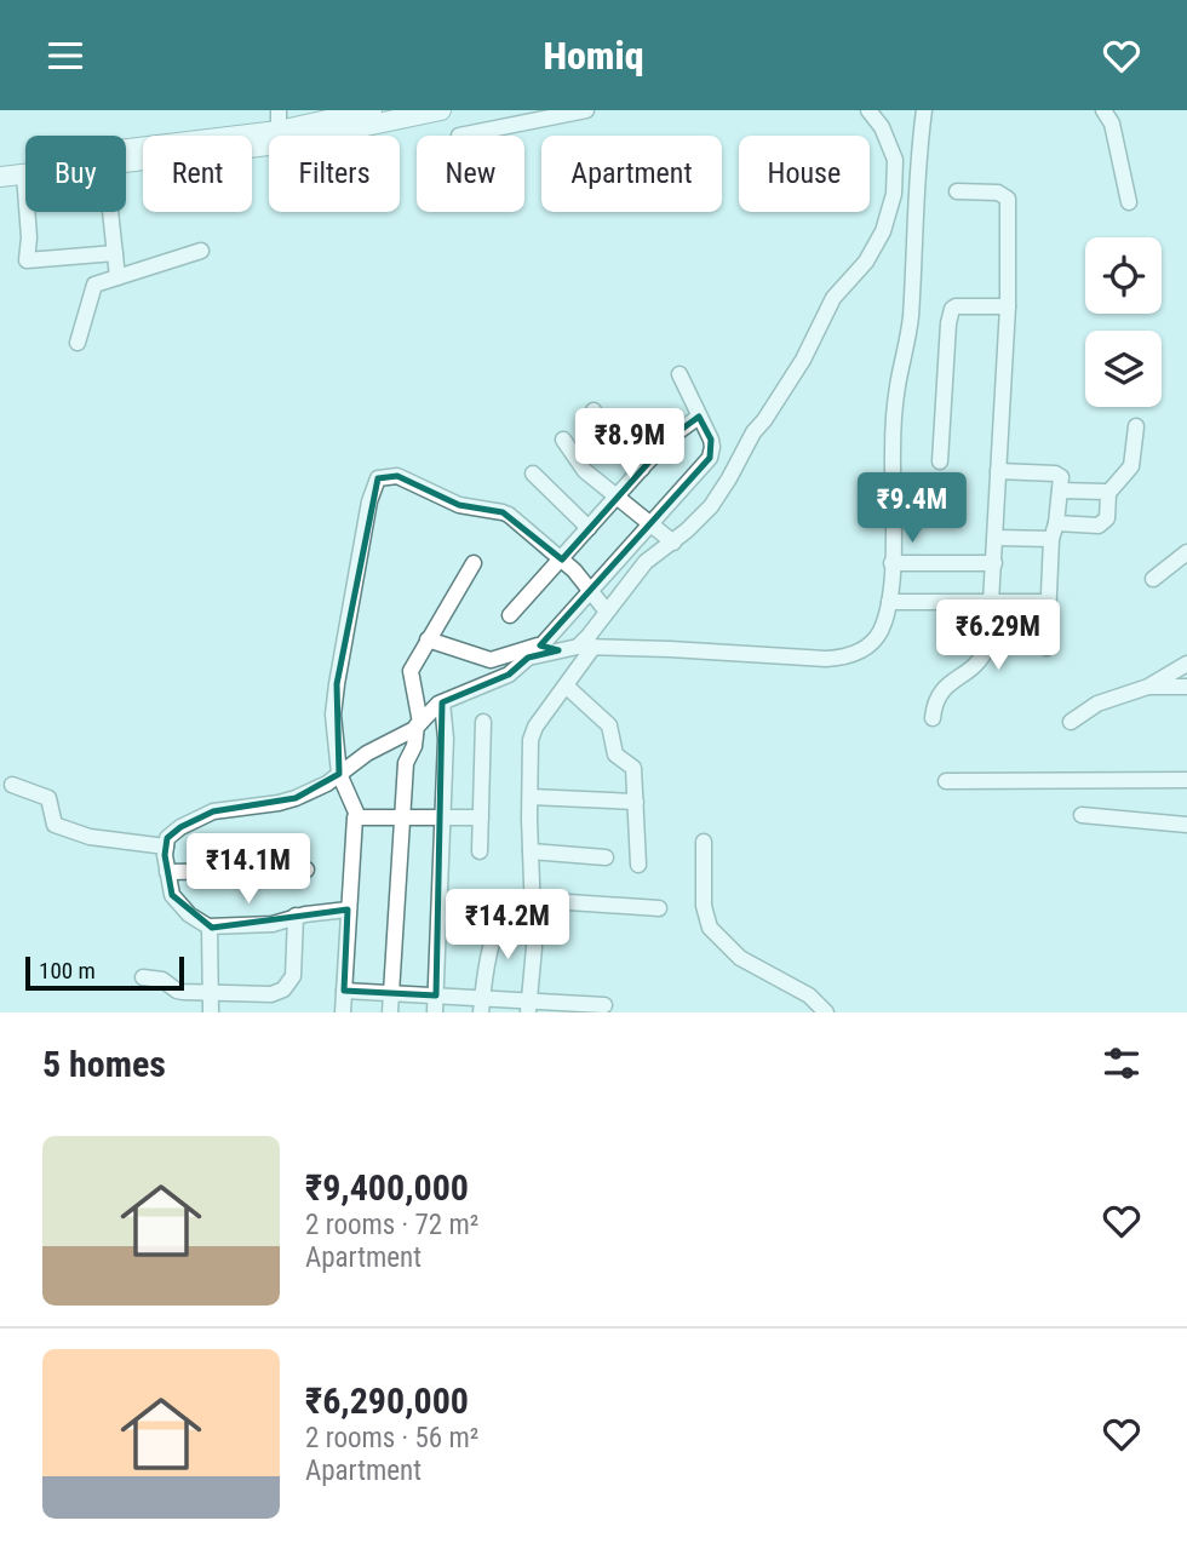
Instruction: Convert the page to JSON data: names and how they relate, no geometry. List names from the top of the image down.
{
  "scale_bar": "100 m",
  "page": {
    "header": "Homiq",
    "chip": [
      "Buy",
      "Rent",
      "Filters",
      "New",
      "Apartment",
      "House"
    ],
    "price": [
      "₹8.9M",
      "₹9.4M",
      "₹6.29M",
      "₹14.1M",
      "₹14.2M"
    ],
    "scale": "100 m",
    "heading": "5 homes",
    "list": [
      {
        "name": "₹9,400,000",
        "note": "2 rooms · 72 m² · Apartment"
      },
      {
        "name": "₹6,290,000",
        "note": "2 rooms · 56 m² · Apartment"
      }
    ]
  }
}
